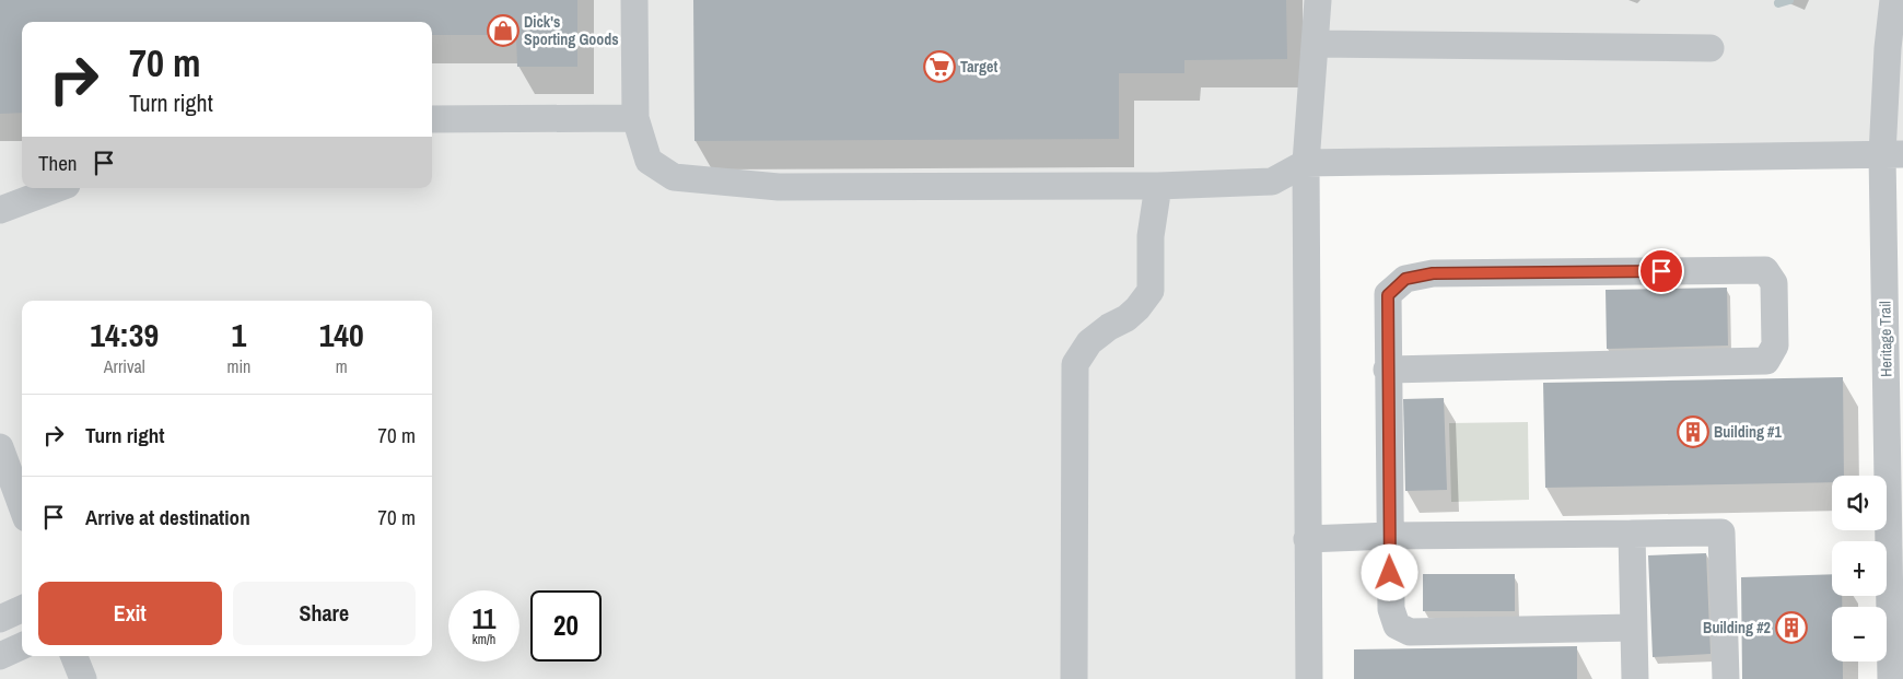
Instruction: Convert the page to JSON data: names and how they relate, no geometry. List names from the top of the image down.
{
  "streets": {
    "street": ["Heritage Trail"]
  },
  "places": {
    "shop": ["Dick's Sporting Goods"],
    "supermarket": ["Target"],
    "building": ["Building #1", "Building #2"]
  },
  "page": {
    "turn": ["70 m", "Turn right"],
    "then": "Then",
    "eta": [
      "14:39",
      "Arrival",
      "1",
      "min",
      "140",
      "m"
    ],
    "list": [
      {
        "name": "Turn right",
        "value": "70 m"
      },
      {
        "name": "Arrive at destination",
        "value": "70 m"
      }
    ],
    "map_buttons": ["+", "−"],
    "buttons": ["Exit", "Share"],
    "speed": "11 km/h",
    "limit": "20"
  }
}
